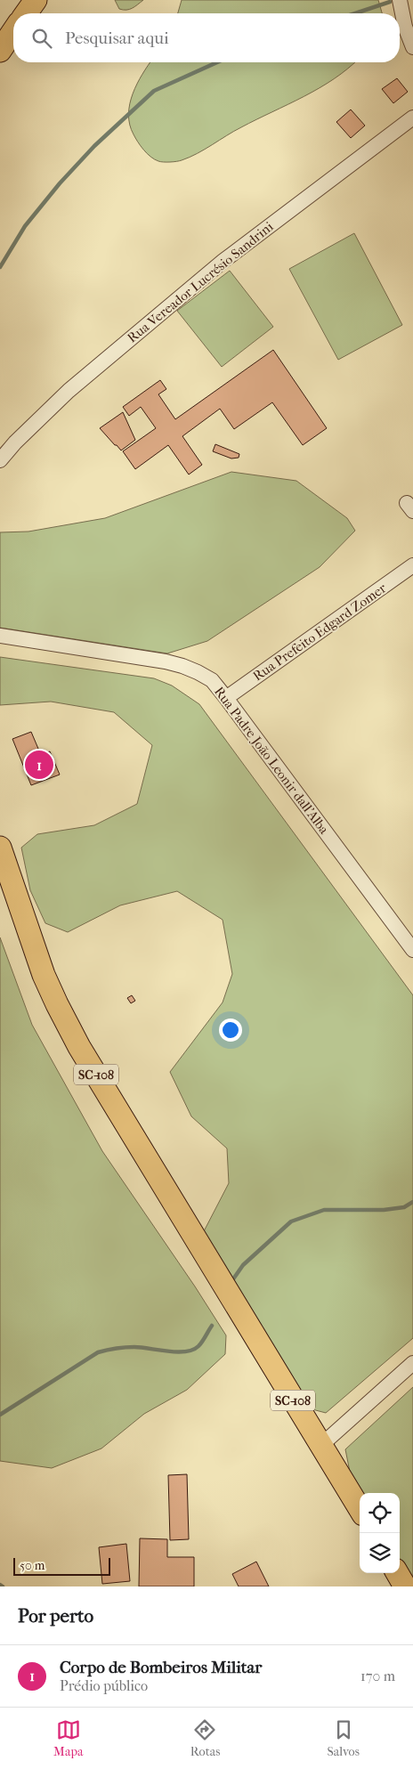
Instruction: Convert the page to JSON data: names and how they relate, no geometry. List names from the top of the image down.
{
  "streets": {
    "main road": ["SC-108"],
    "street": ["Rua Vereador Lucrésio Sandrini", "Rua Prefeito Edgard Zomer", "Rua Padre João Leonir dall'Alba"]
  },
  "crossings": [
    ["Rua Prefeito Edgard Zomer", "Rua Padre João Leonir dall'Alba"]
  ],
  "scale_bar": "50 m",
  "page": {
    "search": "Pesquisar aqui",
    "pins": "1",
    "scale": "50 m",
    "heading": "Por perto",
    "list": [
      {
        "mark": "1",
        "name": "Corpo de Bombeiros Militar",
        "note": "Prédio público",
        "value": "170 m"
      }
    ],
    "nav": ["Mapa", "Rotas", "Salvos"]
  }
}
